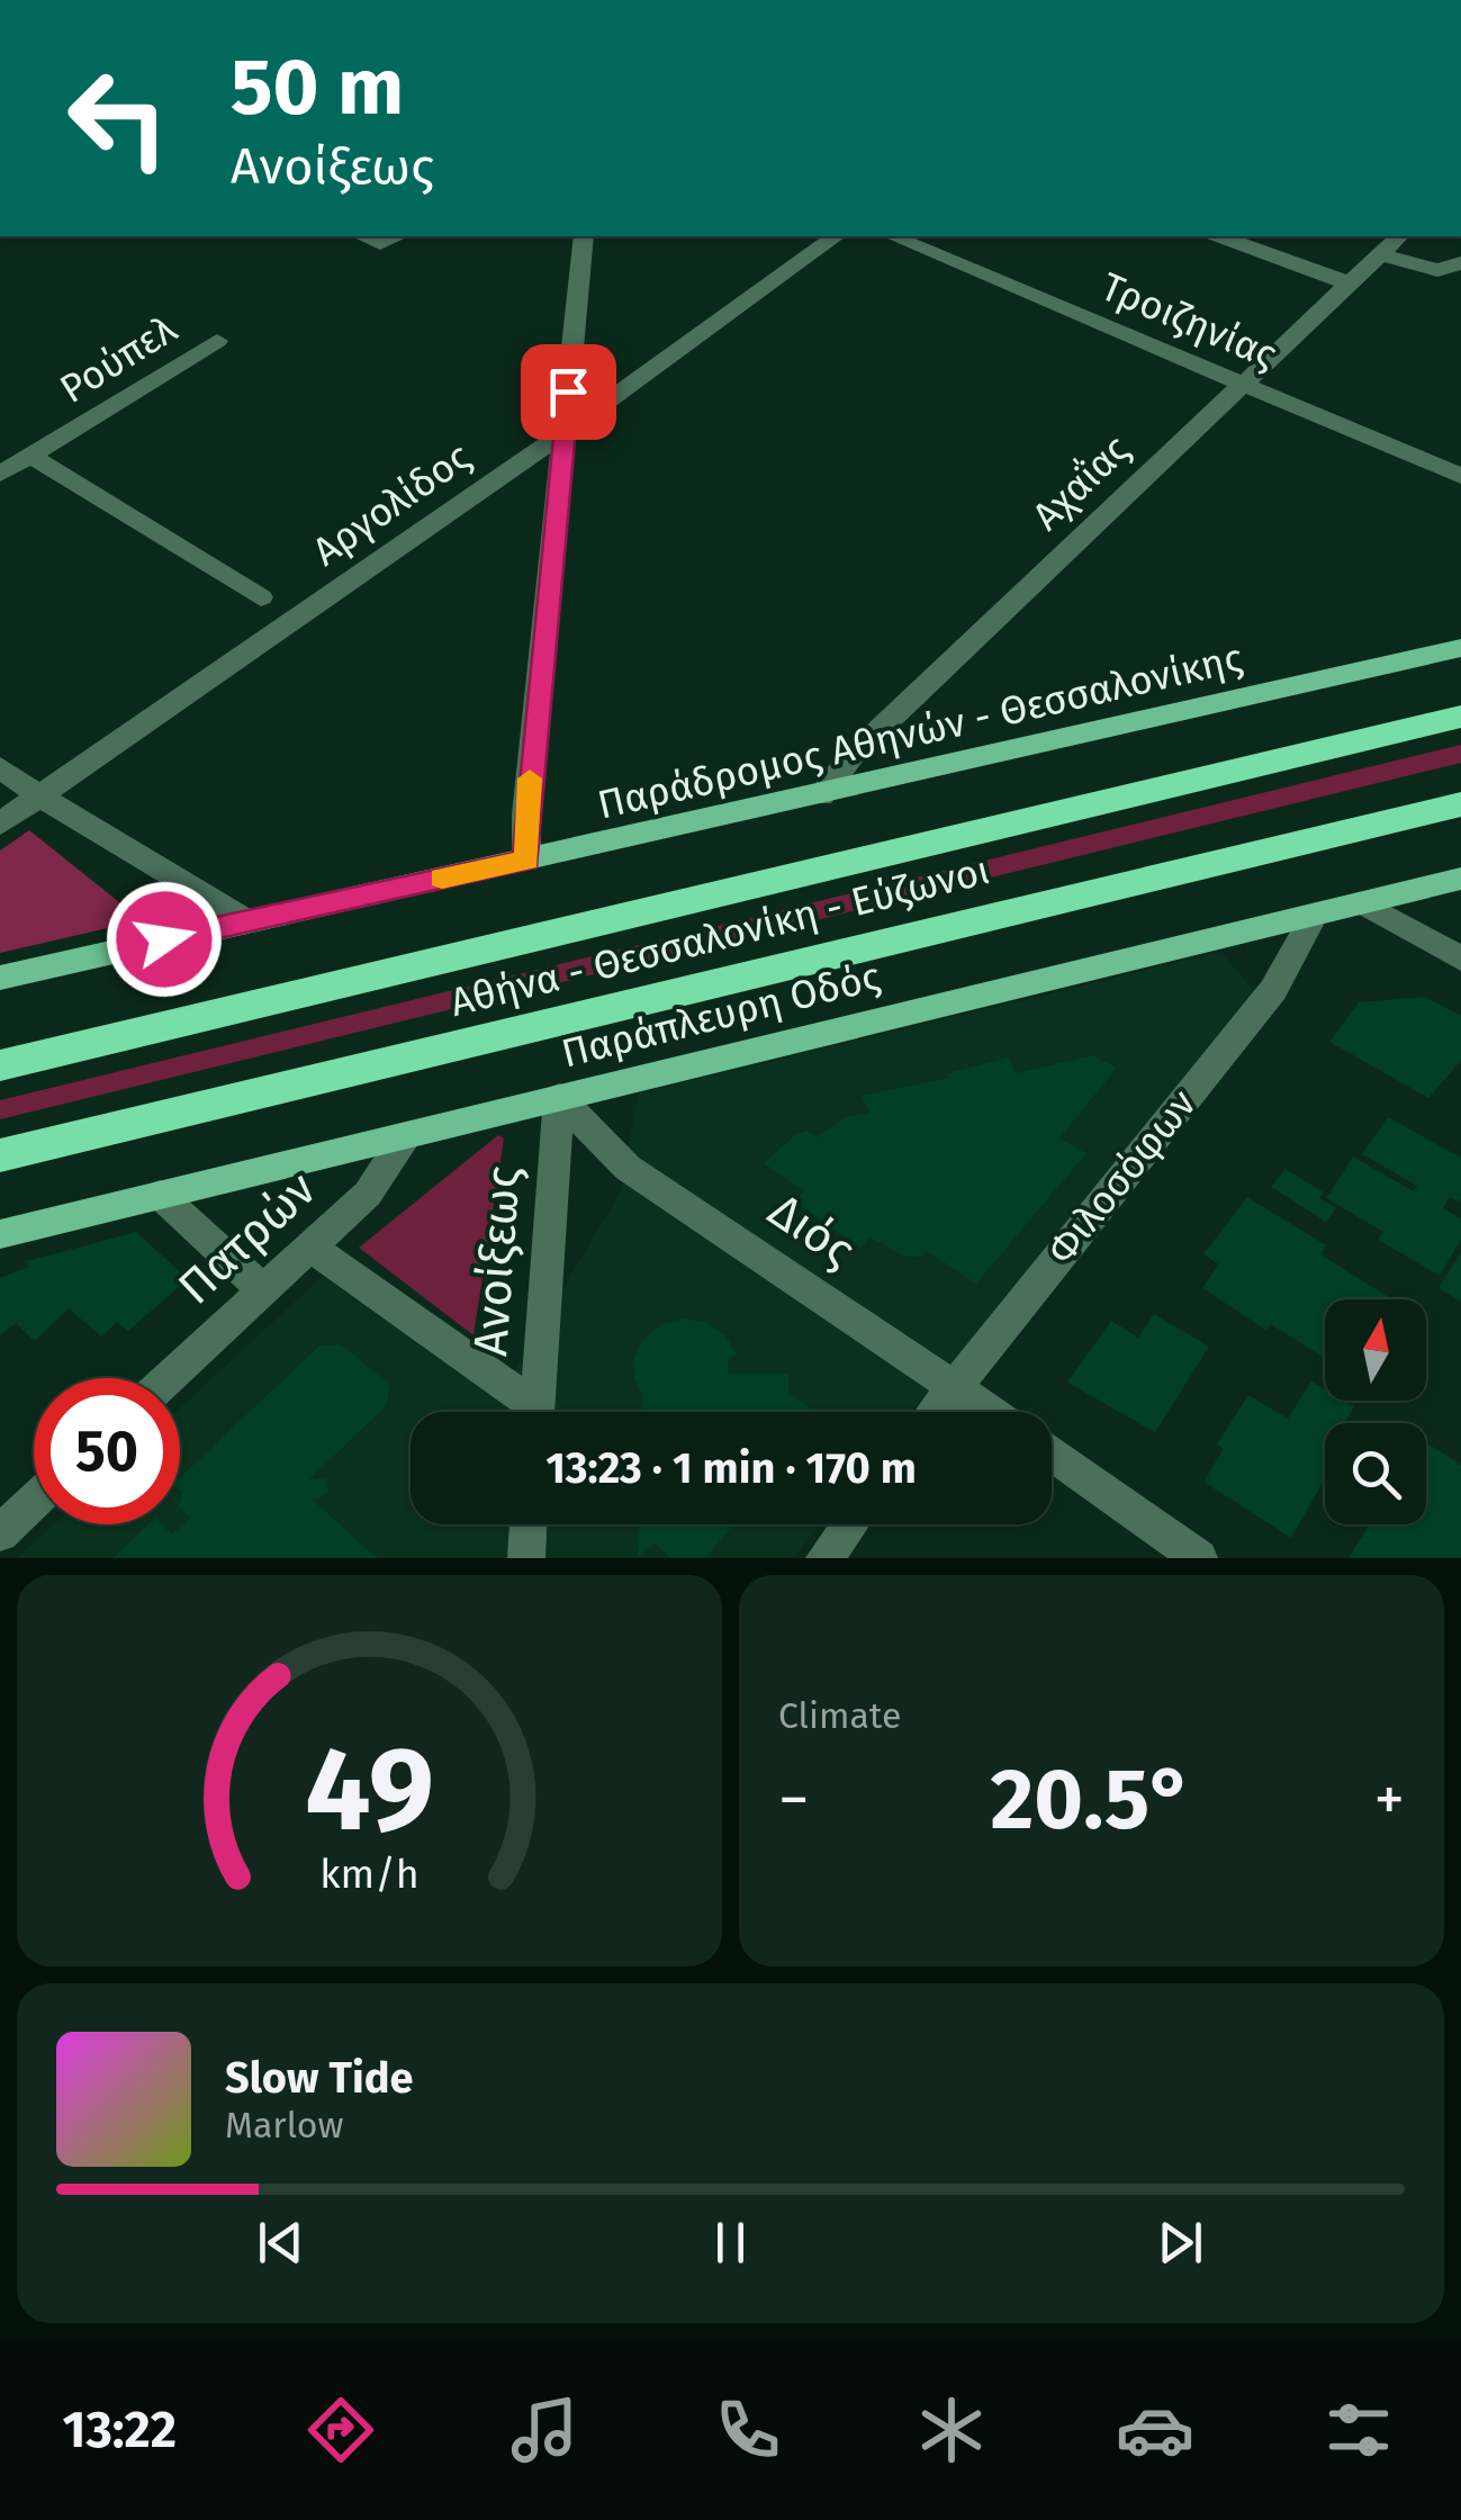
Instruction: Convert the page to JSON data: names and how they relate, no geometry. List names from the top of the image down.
{
  "streets": {
    "highway": ["Αθήνα - Θεσσαλονίκη - Εύζωνοι"],
    "main road": ["Παράδρομος Αθηνών - Θεσσαλονίκης", "Παράπλευρη Οδός"],
    "street": [
      "Τροιζηνίας",
      "Ρούπελ",
      "Αχαΐας",
      "Αργολίδος",
      "Φιλοσόφων",
      "Διός",
      "Πατρών",
      "Ανοίξεως"
    ]
  },
  "crossings": [
    ["Τροιζηνίας", "Αχαΐας"],
    ["Αχαΐας", "Παράδρομος Αθηνών - Θεσσαλονίκης"],
    ["Παράπλευρη Οδός", "Φιλοσόφων"],
    ["Παράπλευρη Οδός", "Διός"],
    ["Παράπλευρη Οδός", "Πατρών"],
    ["Παράπλευρη Οδός", "Ανοίξεως"],
    ["Φιλοσόφων", "Διός"],
    ["Διός", "Ανοίξεως"]
  ],
  "north": "top",
  "page": {
    "turn": ["50 m", "Ανοίξεως"],
    "limit": "50",
    "trip": "13:23 · 1 min · 170 m",
    "tile": "Climate",
    "heat": ["−", "20.5°", "+"],
    "song": ["Slow Tide", "Marlow"],
    "tabs": "13:22",
    "gauge": ["49", "km/h"]
  }
}
